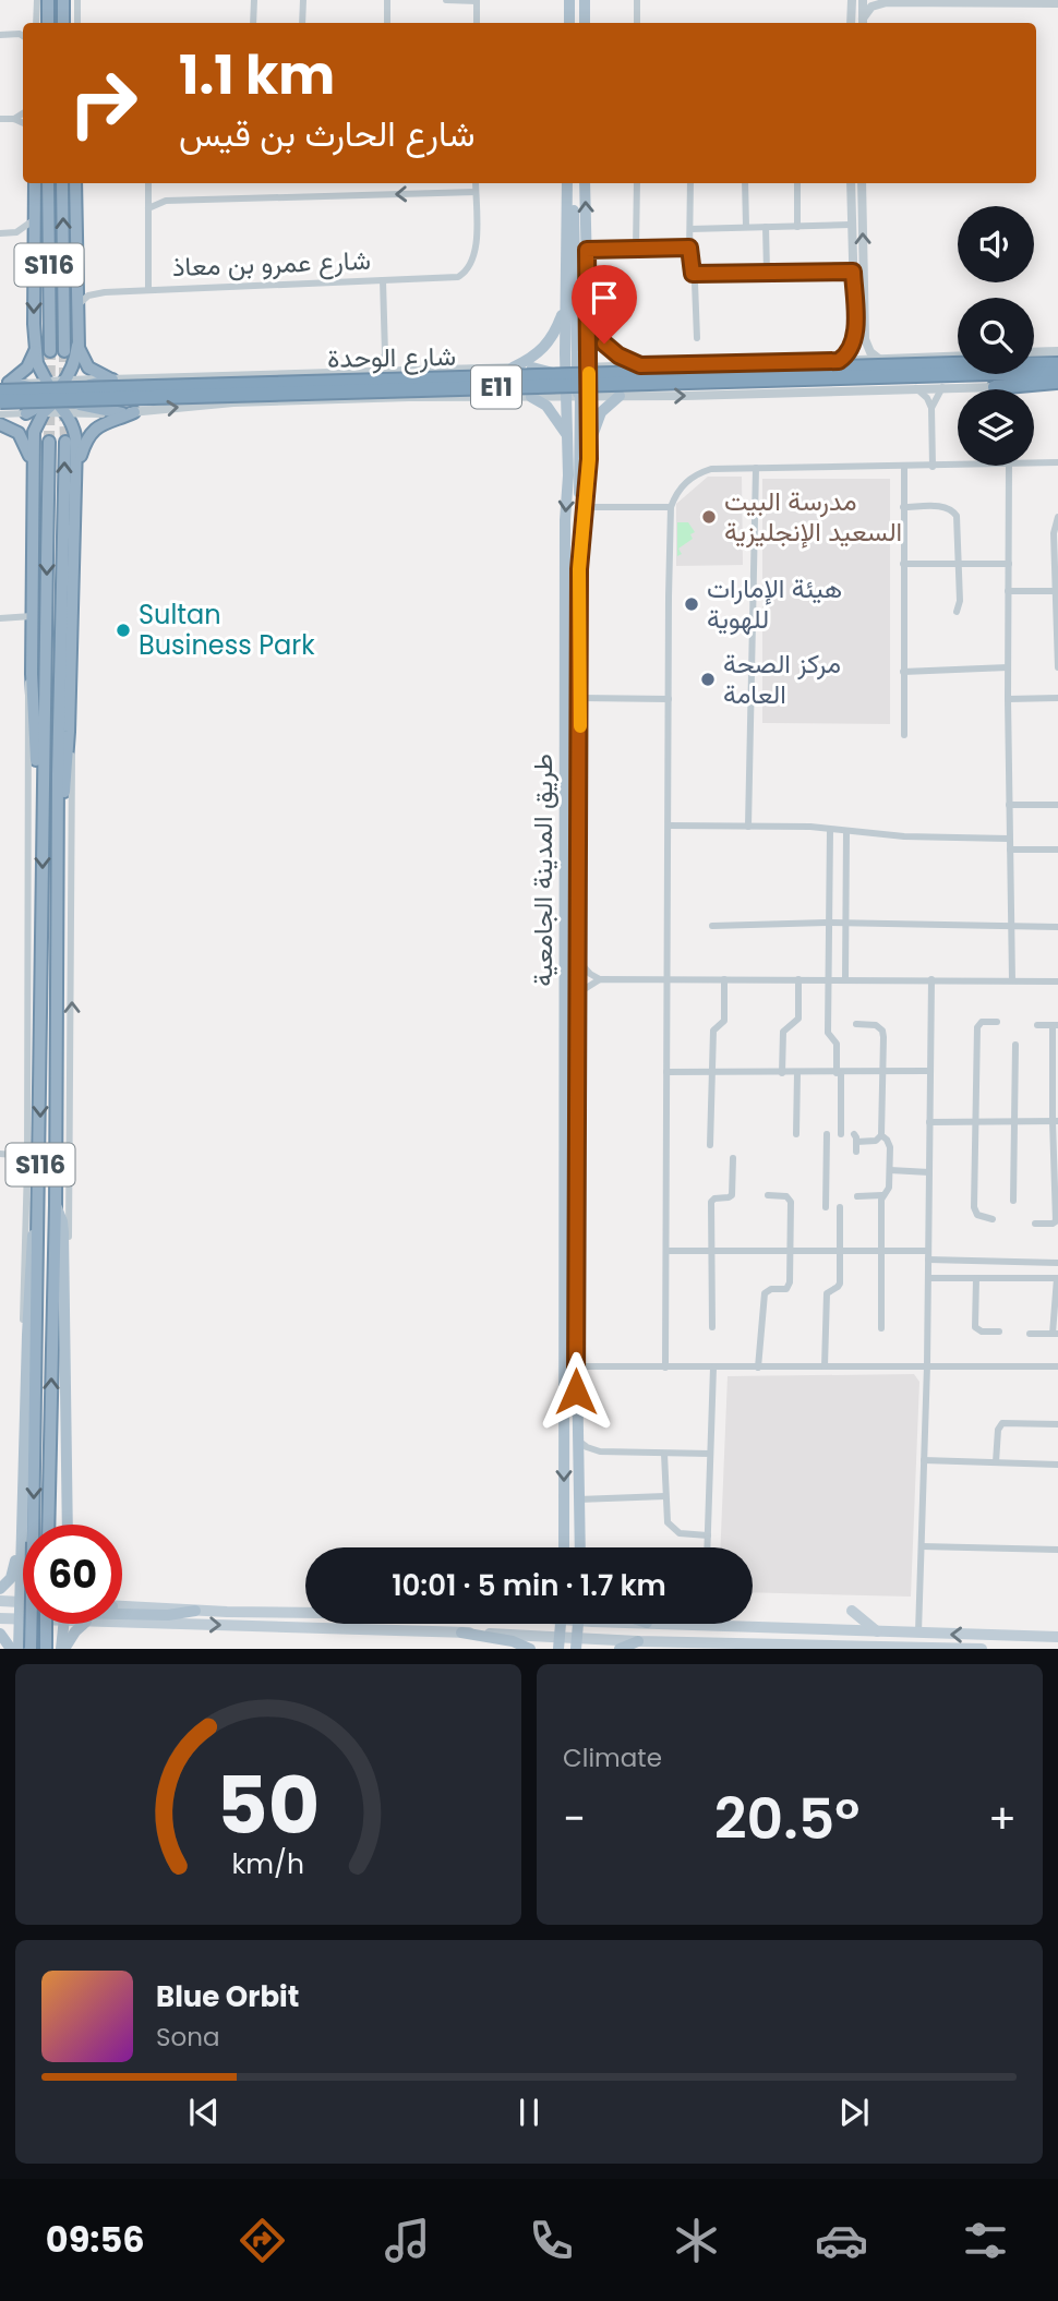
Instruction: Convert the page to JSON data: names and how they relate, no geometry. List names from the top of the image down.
{
  "streets": {
    "highway": ["S116", "شارع الوحدة", "E11"],
    "main road": ["طريق المدينة الجامعية"],
    "street": ["شارع عمرو بن معاذ"]
  },
  "places": [
    "مدرسة البيت السعيد الإنجليزية",
    "هيئة الإمارات للهوية",
    "Sultan Business Park",
    "مركز الصحة العامة"
  ],
  "page": {
    "turn": ["1.1 km", "شارع الحارث بن قيس"],
    "limit": "60",
    "trip": "10:01 · 5 min · 1.7 km",
    "tile": "Climate",
    "heat": ["−", "20.5°", "+"],
    "song": ["Blue Orbit", "Sona"],
    "tabs": "09:56",
    "gauge": ["50", "km/h"]
  }
}
